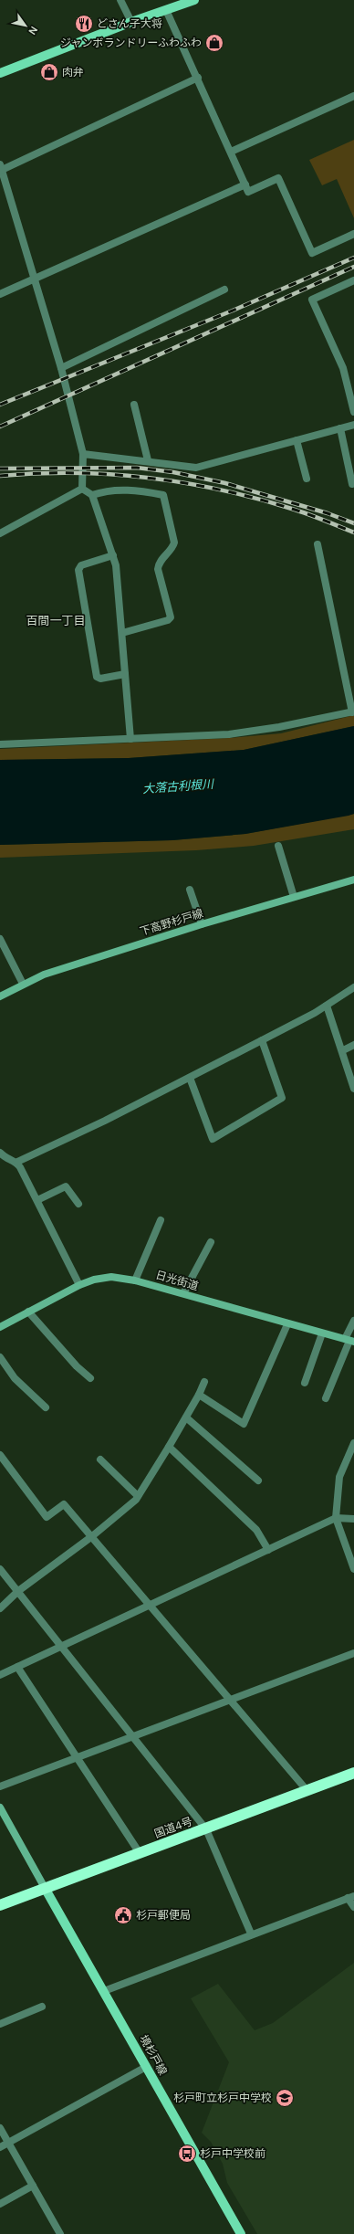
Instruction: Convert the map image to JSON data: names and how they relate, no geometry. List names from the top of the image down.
{
  "streets": {
    "highway": ["国道4号"],
    "main road": ["境杉戸線"],
    "street": ["下高野杉戸線", "日光街道"]
  },
  "crossings": [
    ["国道4号", "境杉戸線"]
  ],
  "districts": ["百間一丁目"],
  "water": ["大落古利根川"],
  "places": {
    "restaurant": ["どさん子大将"],
    "shop": ["ジャンボランドリーふわふわ", "肉弁"],
    "public building": ["杉戸郵便局"],
    "school or university": ["杉戸町立杉戸中学校"],
    "bus stop": ["杉戸中学校前"]
  },
  "north": "bottom right"
}
